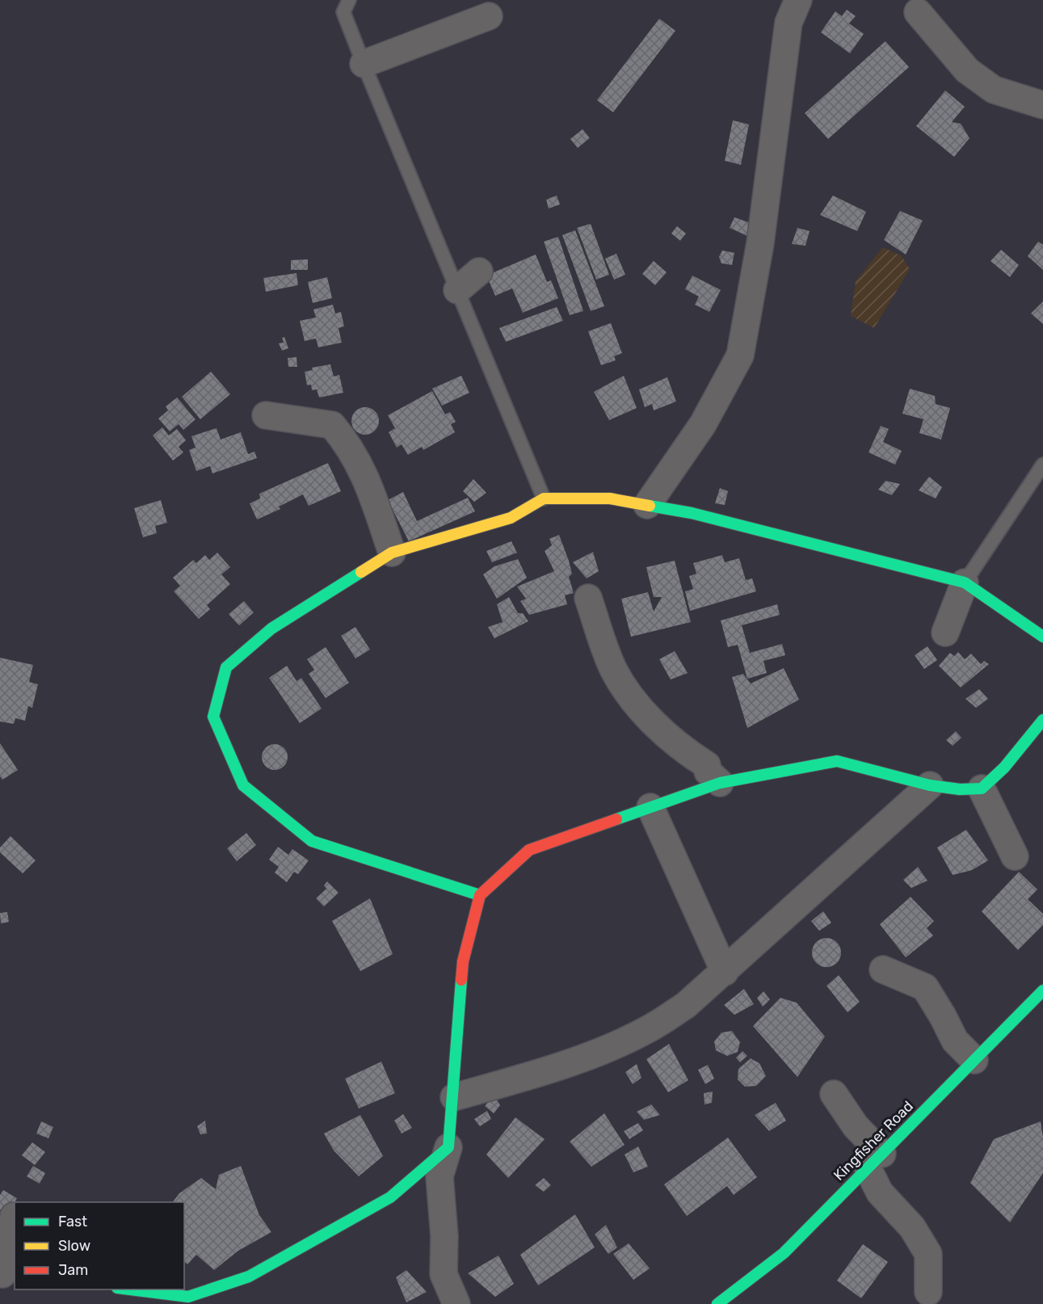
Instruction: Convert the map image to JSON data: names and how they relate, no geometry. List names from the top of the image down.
{
  "streets": {
    "street": ["Kingfisher Road"]
  },
  "legend": ["Fast", "Slow", "Jam"]
}
